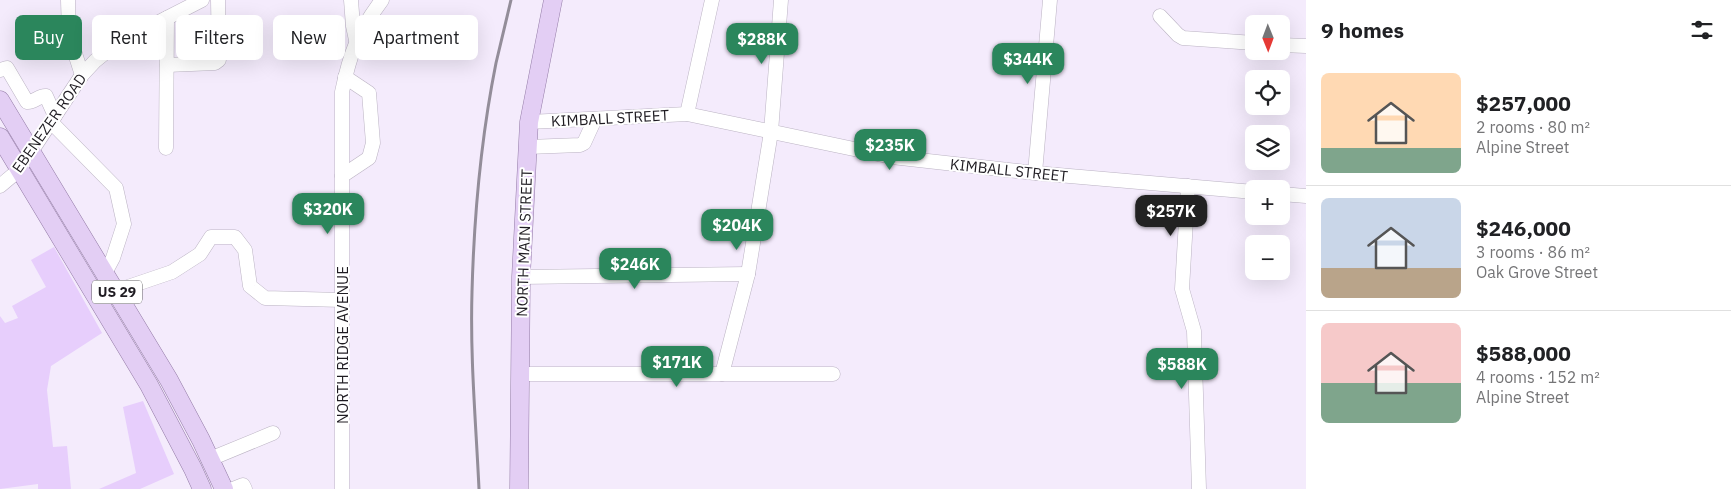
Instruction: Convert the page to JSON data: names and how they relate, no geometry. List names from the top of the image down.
{
  "streets": {
    "main road": ["NORTH MAIN STREET", "US 29"],
    "street": ["KIMBALL STREET", "EBENEZER ROAD", "NORTH RIDGE AVENUE"]
  },
  "crossings": [
    ["KIMBALL STREET", "NORTH MAIN STREET"],
    ["EBENEZER ROAD", "US 29"]
  ],
  "north": "bottom",
  "page": {
    "heading": "9 homes",
    "map_buttons": ["+", "−"],
    "chip": [
      "Buy",
      "Rent",
      "Filters",
      "New",
      "Apartment"
    ],
    "price": [
      "$288K",
      "$344K",
      "$235K",
      "$320K",
      "$257K",
      "$204K",
      "$246K",
      "$171K",
      "$588K"
    ],
    "list": [
      {
        "name": "$257,000",
        "note": "2 rooms · 80 m² · Alpine Street"
      },
      {
        "name": "$246,000",
        "note": "3 rooms · 86 m² · Oak Grove Street"
      },
      {
        "name": "$588,000",
        "note": "4 rooms · 152 m² · Alpine Street"
      }
    ]
  }
}
